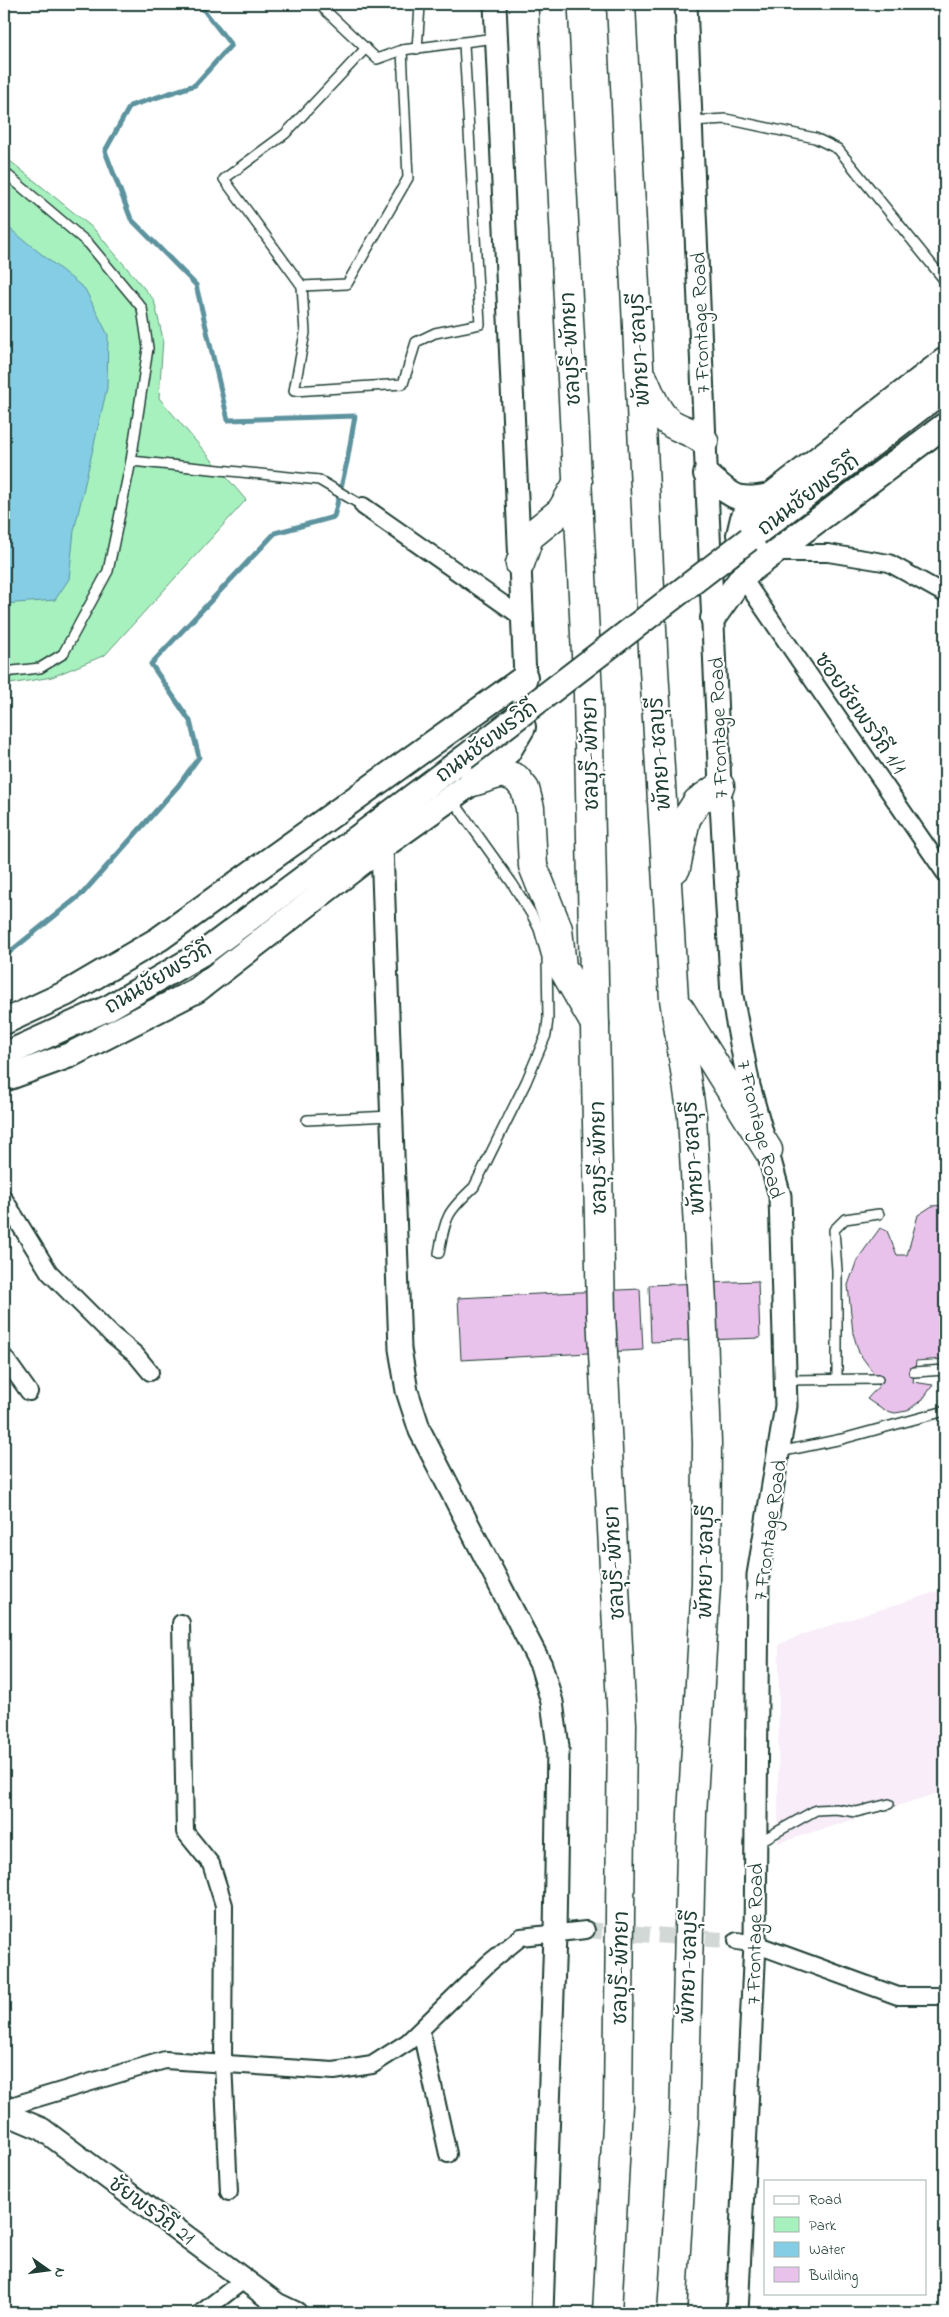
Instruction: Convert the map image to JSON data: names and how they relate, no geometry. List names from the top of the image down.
{
  "streets": {
    "highway": ["ชลบุรี-พัทยา", "พัทยา-ชลบุรี"],
    "main road": ["ถนนชัยพรวิถี"],
    "street": ["7 Frontage Road", "ซอยชัยพรวิถี 1/1", "ชัยพรวิถี 21"]
  },
  "crossings": [
    ["7 Frontage Road", "ถนนชัยพรวิถี"],
    ["ถนนชัยพรวิถี", "ซอยชัยพรวิถี 1/1"]
  ],
  "legend": [
    "Road",
    "Park",
    "Water",
    "Building"
  ],
  "north": "right"
}
